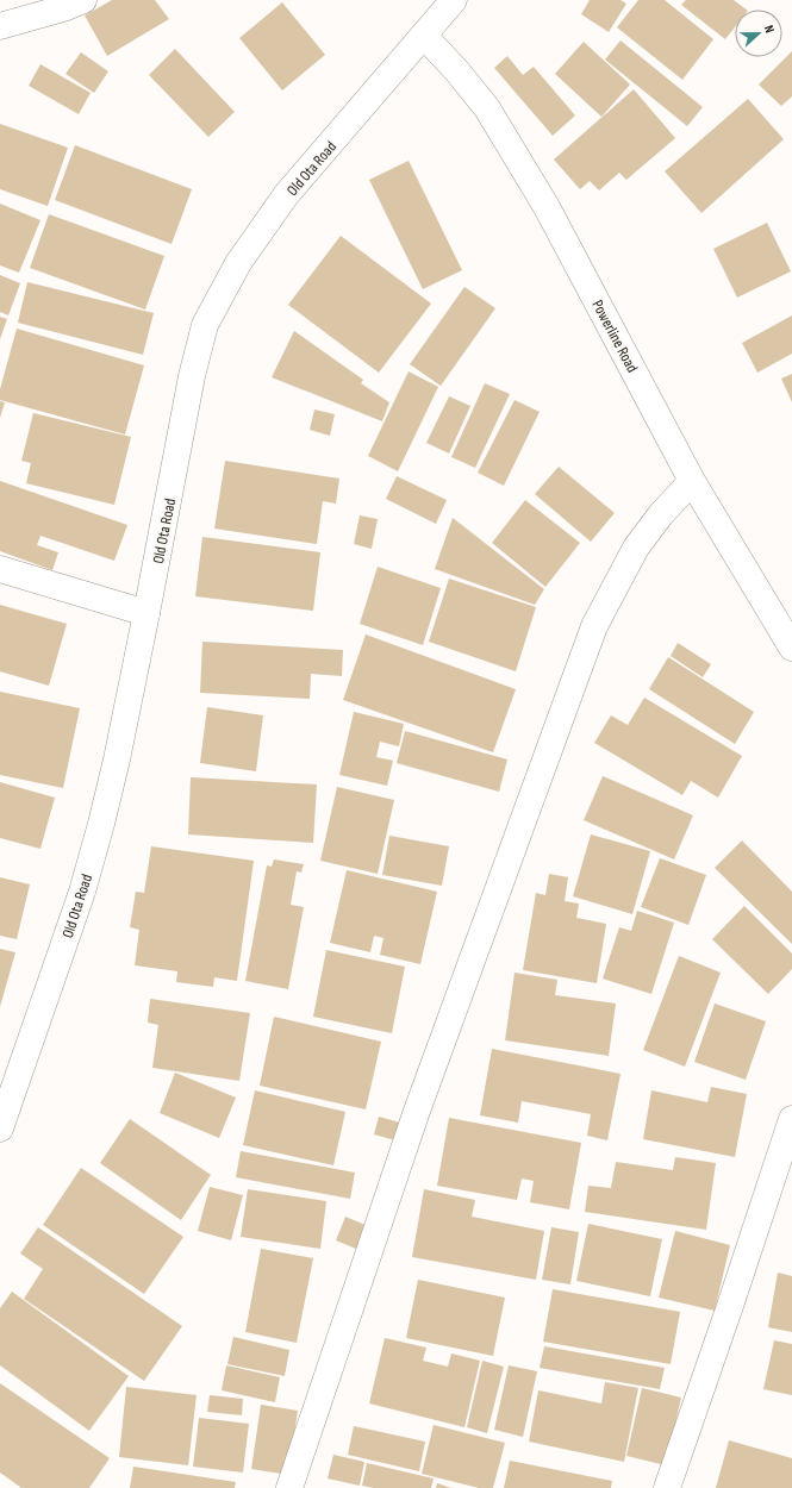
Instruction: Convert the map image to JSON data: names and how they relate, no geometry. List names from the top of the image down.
{
  "streets": {
    "street": ["Old Ota Road", "Powerline Road"]
  },
  "crossings": [
    ["Old Ota Road", "Powerline Road"]
  ],
  "north": "right"
}
